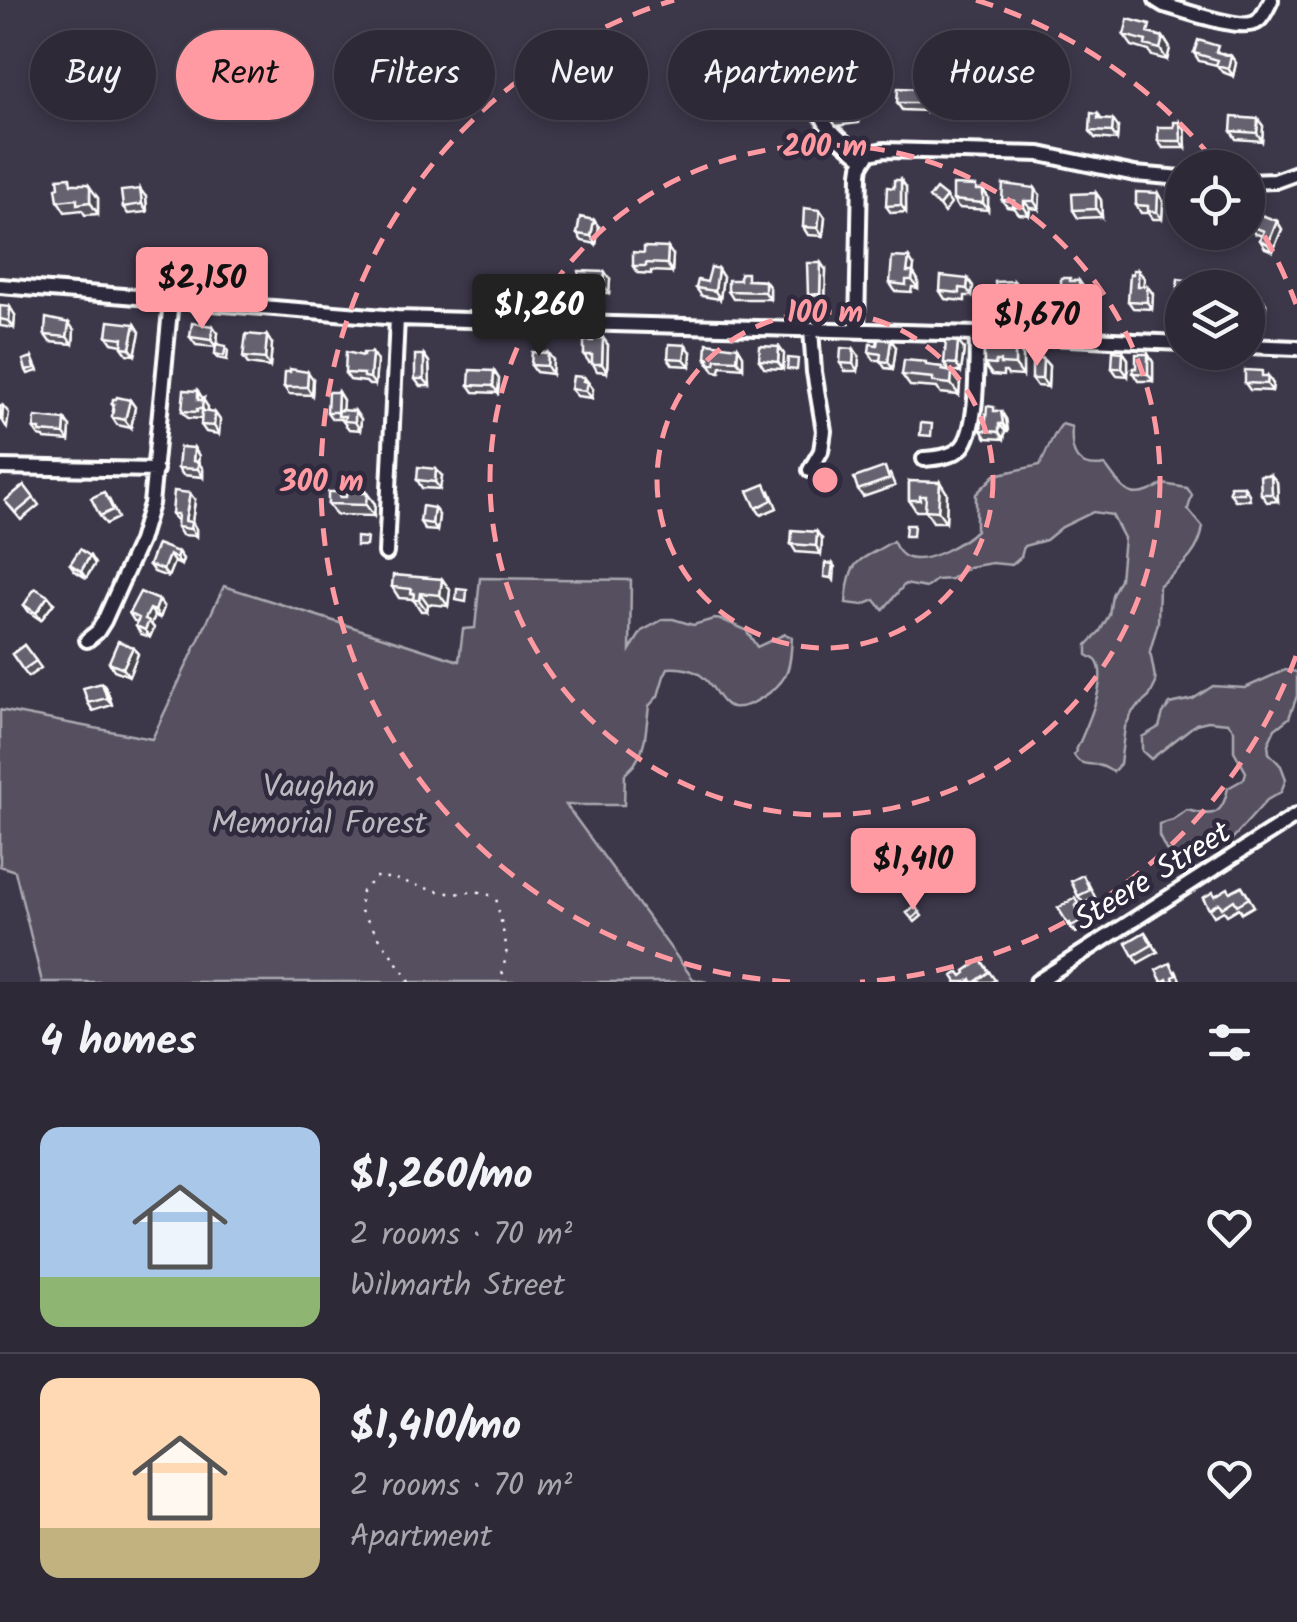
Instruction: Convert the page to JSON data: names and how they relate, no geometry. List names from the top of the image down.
{
  "streets": {
    "street": ["Steere Street"]
  },
  "parks": ["Vaughan Memorial Forest"],
  "page": {
    "chip": [
      "Buy",
      "Rent",
      "Filters",
      "New",
      "Apartment",
      "House"
    ],
    "price": [
      "$2,150",
      "$1,260",
      "$1,670",
      "$1,410"
    ],
    "heading": "4 homes",
    "list": [
      {
        "name": "$1,260/mo",
        "note": "2 rooms · 70 m² · Wilmarth Street"
      },
      {
        "name": "$1,410/mo",
        "note": "2 rooms · 70 m² · Apartment"
      }
    ]
  },
  "rings": ["200 m", "100 m", "300 m"]
}
